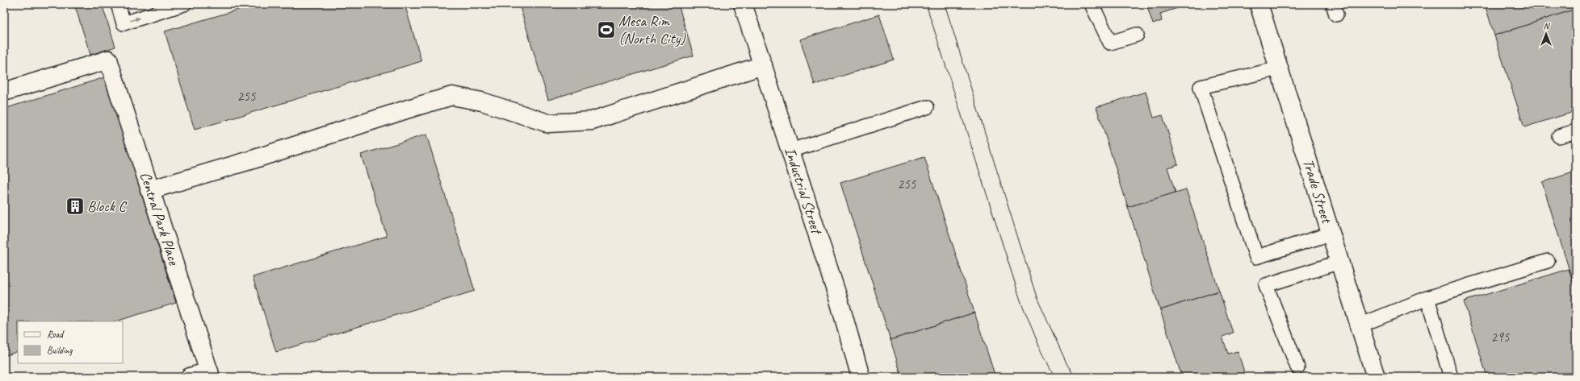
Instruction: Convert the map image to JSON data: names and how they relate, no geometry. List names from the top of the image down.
{
  "streets": {
    "street": ["Industrial Street", "Trade Street", "Central Park Place"]
  },
  "places": {
    "sports": ["Mesa Rim (North City)"],
    "building": ["Block C"]
  },
  "house_numbers": ["255", "255", "295"],
  "legend": ["Road", "Building"],
  "north": "top"
}
